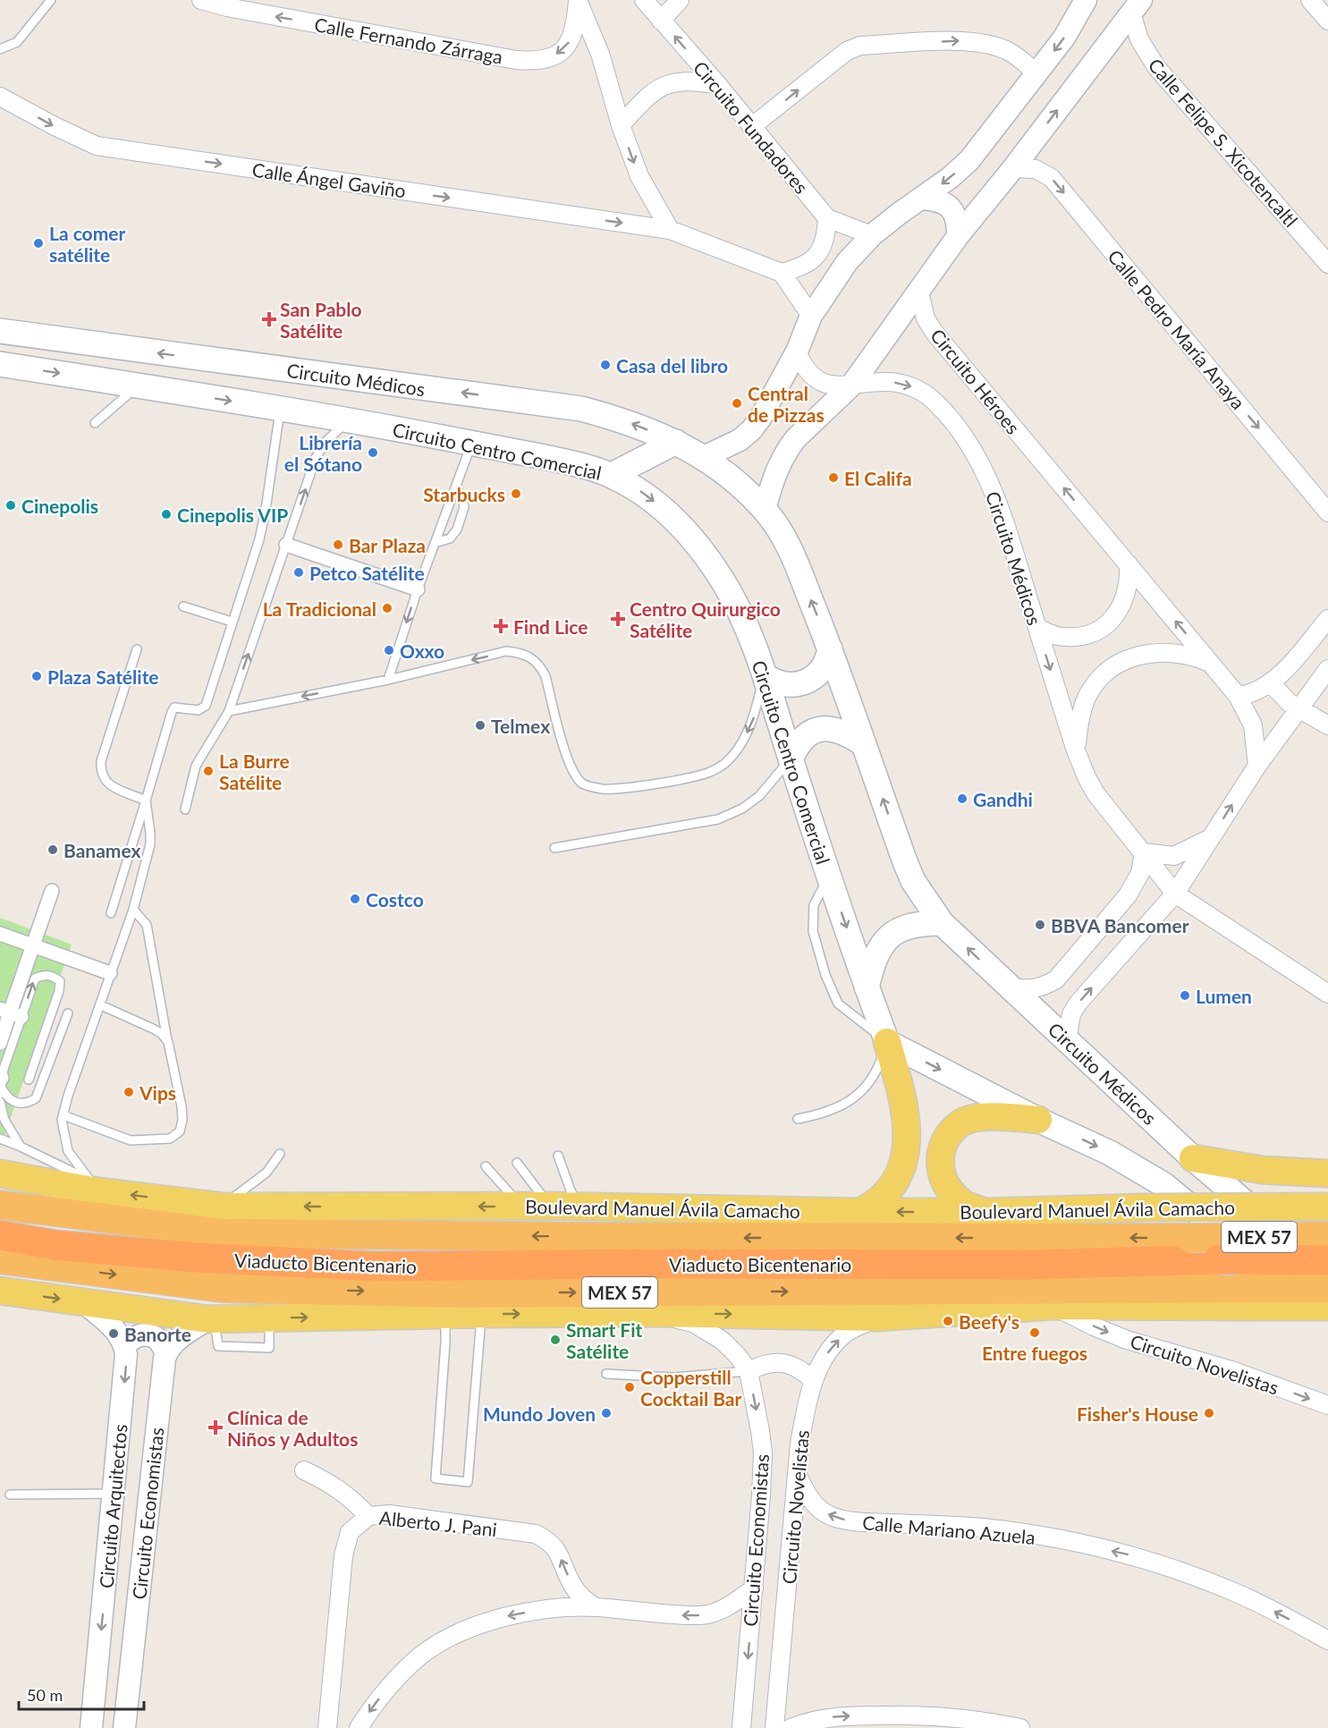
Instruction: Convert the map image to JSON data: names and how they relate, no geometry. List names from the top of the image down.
{
  "streets": {
    "highway": ["Boulevard Manuel Ávila Camacho", "MEX 57", "Viaducto Bicentenario"],
    "main road": ["Circuito Médicos", "Circuito Centro Comercial"],
    "street": [
      "Calle Fernando Zárraga",
      "Circuito Fundadores",
      "Calle Felipe S. Xicotencaltl",
      "Calle Ángel Gaviño",
      "Calle Pedro María Anaya",
      "Circuito Héroes",
      "Circuito Novelistas",
      "Circuito Arquitectos",
      "Circuito Economistas",
      "Alberto J. Pani",
      "Calle Mariano Azuela"
    ]
  },
  "crossings": [
    ["Circuito Médicos", "Circuito Héroes"],
    ["Circuito Novelistas", "Calle Mariano Azuela"]
  ],
  "one_way": [
    "Calle Fernando Zárraga",
    "Calle Ángel Gaviño",
    "Calle Pedro María Anaya",
    "Circuito Héroes",
    "Circuito Centro Comercial",
    "Circuito Novelistas",
    "Circuito Arquitectos",
    "Circuito Economistas",
    "Alberto J. Pani",
    "Calle Mariano Azuela"
  ],
  "places": {
    "other": [
      "La comer satélite",
      "Casa del libro",
      "Central de Pizzas",
      "Librería el Sótano",
      "El Califa",
      "Starbucks",
      "Cinepolis",
      "Cinepolis VIP",
      "Bar Plaza",
      "Petco Satélite",
      "La Tradicional",
      "Oxxo",
      "Plaza Satélite",
      "Telmex",
      "La Burre Satélite",
      "Gandhi",
      "Banamex",
      "Costco",
      "BBVA Bancomer",
      "Lumen",
      "Vips",
      "Beefy's",
      "Entre fuegos",
      "Banorte",
      "Smart Fit Satélite",
      "Copperstill Cocktail Bar",
      "Mundo Joven",
      "Fisher's House"
    ],
    "health": [
      "San Pablo Satélite",
      "Centro Quirurgico Satélite",
      "Find Lice",
      "Clínica de Niños y Adultos"
    ]
  },
  "scale_bar": "50 m"
}
